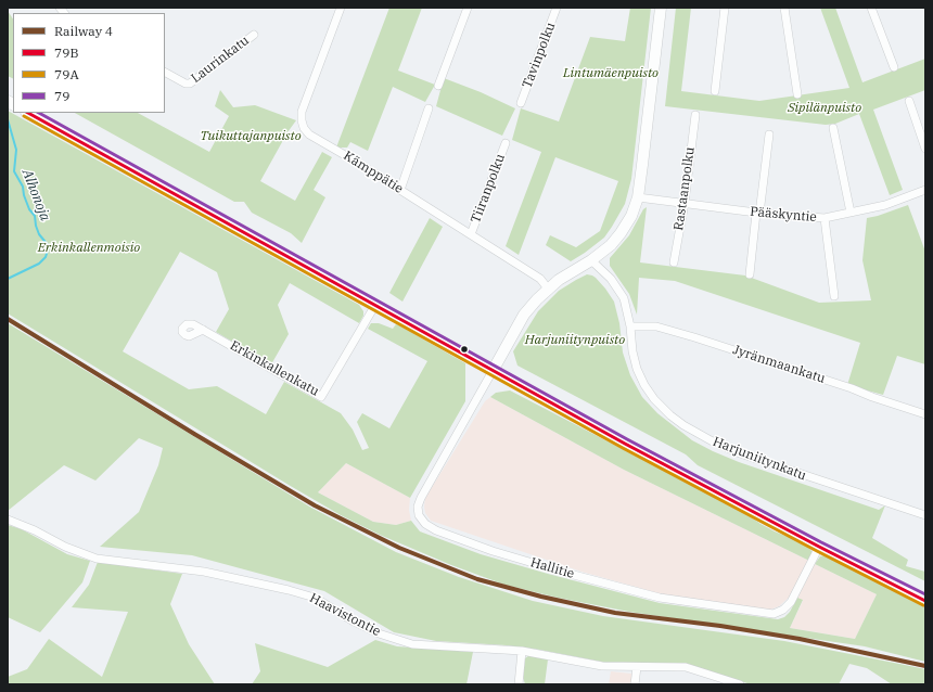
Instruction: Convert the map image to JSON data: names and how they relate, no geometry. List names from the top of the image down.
{
  "streets": {
    "street": [
      "Tavinpolku",
      "Laurinkatu",
      "Kämppätie",
      "Tiiranpolku",
      "Rastaanpolku",
      "Pääskyntie",
      "Jyränmaankatu",
      "Erkinkallenkatu",
      "Harjuniitynkatu",
      "Hallitie",
      "Haavistontie"
    ]
  },
  "crossings": [
    ["Kämppätie", "Tiiranpolku"],
    ["Rastaanpolku", "Pääskyntie"],
    ["Jyränmaankatu", "Harjuniitynkatu"]
  ],
  "water": ["Alhonoja"],
  "parks": [
    "Lintumäenpuisto",
    "Sipilänpuisto",
    "Tuikuttajanpuisto",
    "Erkinkallenmoisio",
    "Harjuniitynpuisto"
  ],
  "lines": [
    "transit line 79B",
    "transit line 79",
    "transit line 79A",
    "rail line 4"
  ],
  "legend": [
    "Railway 4",
    "79B",
    "79A",
    "79"
  ]
}
